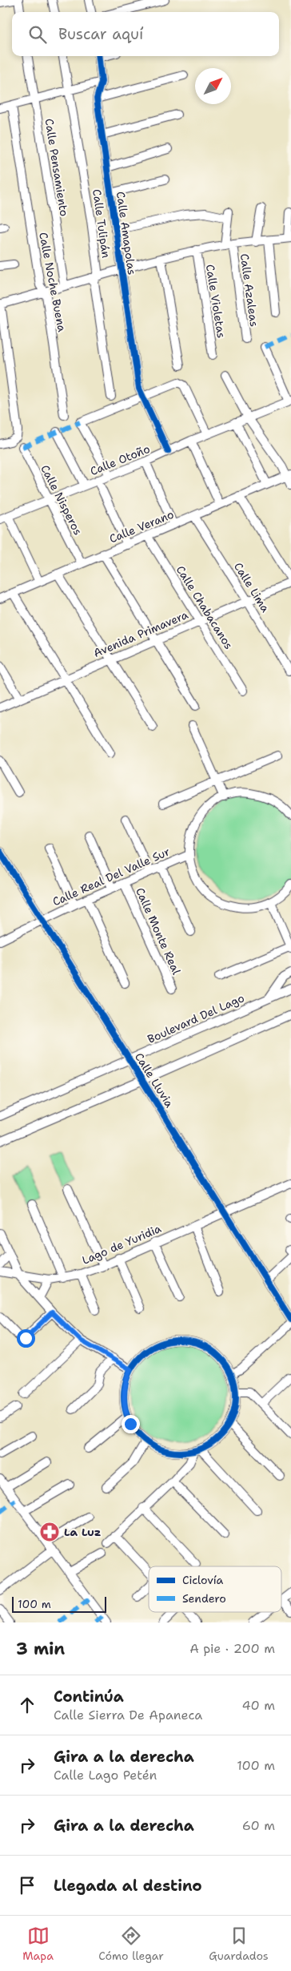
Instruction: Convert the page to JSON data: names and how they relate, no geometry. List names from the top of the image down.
{
  "streets": {
    "street": [
      "Calle Pensamiento",
      "Calle Tulipán",
      "Calle Amapolas",
      "Calle Noche Buena",
      "Calle Azaleas",
      "Calle Violetas",
      "Calle Otoño",
      "Calle Nisperos",
      "Calle Verano",
      "Calle Lima",
      "Calle Chabacanos",
      "Avenida Primavera",
      "Calle Real Del Valle Sur",
      "Calle Monte Real",
      "Boulevard Del Lago",
      "Calle Lluvia",
      "Lago de Yuridia"
    ]
  },
  "crossings": [
    ["Calle Amapolas", "Calle Azaleas"],
    ["Calle Amapolas", "Calle Otoño"],
    ["Calle Otoño", "Calle Nisperos"],
    ["Calle Nisperos", "Calle Verano"],
    ["Calle Verano", "Calle Lima"],
    ["Calle Verano", "Calle Chabacanos"],
    ["Calle Lima", "Avenida Primavera"],
    ["Calle Chabacanos", "Avenida Primavera"],
    ["Calle Real Del Valle Sur", "Calle Monte Real"],
    ["Calle Real Del Valle Sur", "Calle Lluvia"],
    ["Boulevard Del Lago", "Calle Lluvia"],
    ["Calle Lluvia", "Lago de Yuridia"]
  ],
  "places": {
    "pharmacy": ["La Luz"]
  },
  "legend": ["Ciclovía", "Sendero"],
  "scale_bar": "100 m",
  "north": "top right",
  "page": {
    "search": "Buscar aquí",
    "scale": "100 m",
    "heading": ["3 min", "A pie · 200 m"],
    "list": [
      ["Continúa", "Calle Sierra De Apaneca", "40 m"],
      ["Gira a la derecha", "Calle Lago Petén", "100 m"],
      ["Gira a la derecha", "60 m"],
      "Llegada al destino"
    ],
    "nav": ["Mapa", "Cómo llegar", "Guardados"]
  }
}
